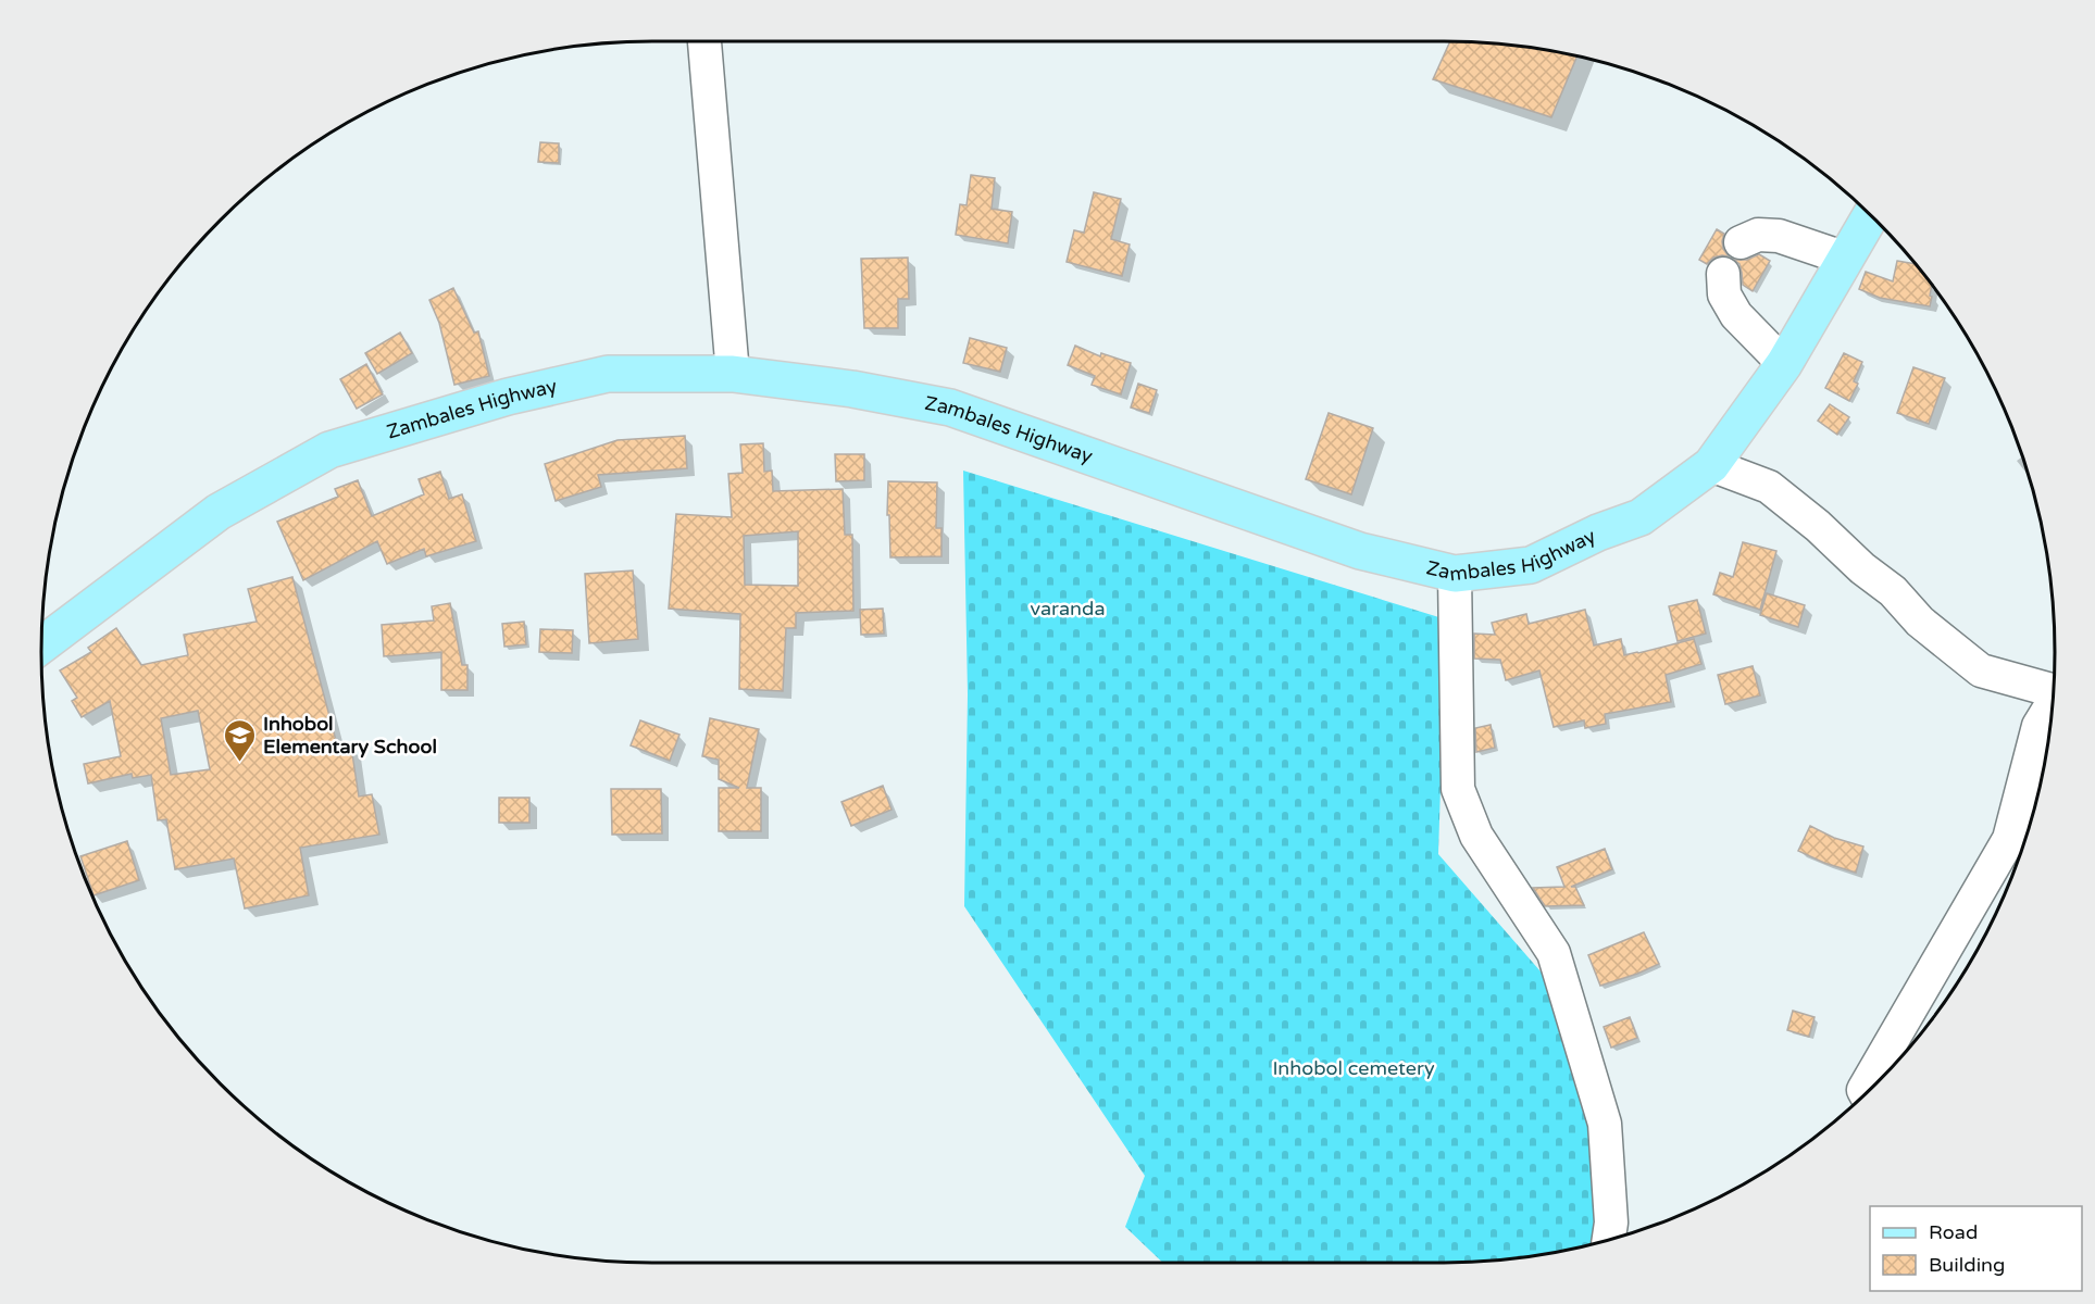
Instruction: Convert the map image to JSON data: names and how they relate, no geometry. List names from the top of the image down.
{
  "streets": {
    "main road": ["Zambales Highway"]
  },
  "parks": ["varanda", "Inhobol cemetery"],
  "places": {
    "school or university": ["Inhobol Elementary School"]
  },
  "legend": ["Road", "Building"]
}
